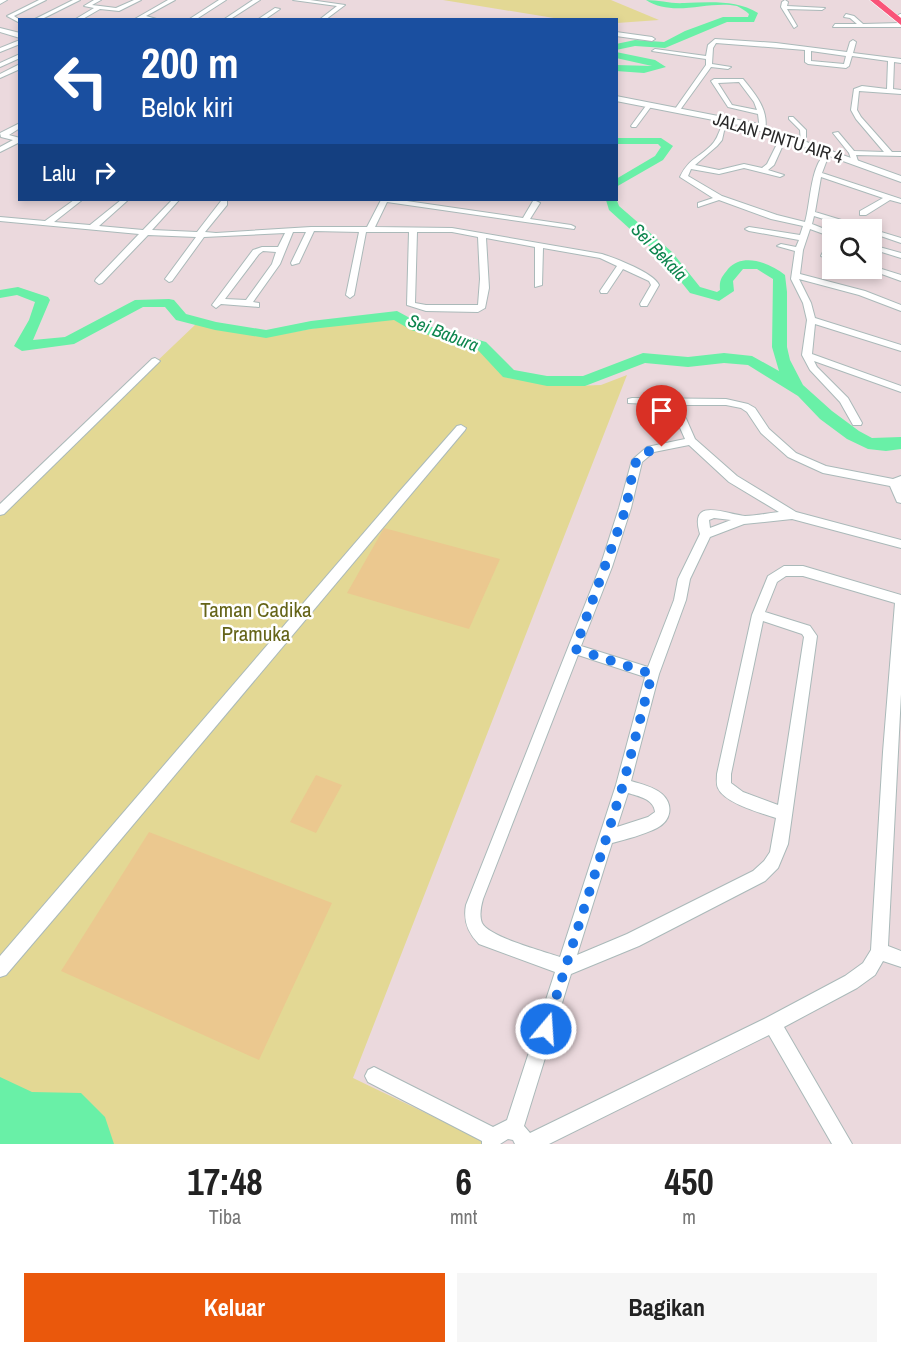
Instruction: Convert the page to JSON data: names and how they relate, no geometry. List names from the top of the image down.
{
  "streets": {
    "main road": ["JALAN PINTU AIR 4"]
  },
  "water": ["Sei Bekala", "Sei Babura"],
  "parks": ["Taman Cadika Pramuka"],
  "page": {
    "turn": ["200 m", "Belok kiri"],
    "then": "Lalu",
    "eta": [
      "17:48",
      "Tiba",
      "6",
      "mnt",
      "450",
      "m"
    ],
    "buttons": ["Keluar", "Bagikan"]
  }
}
